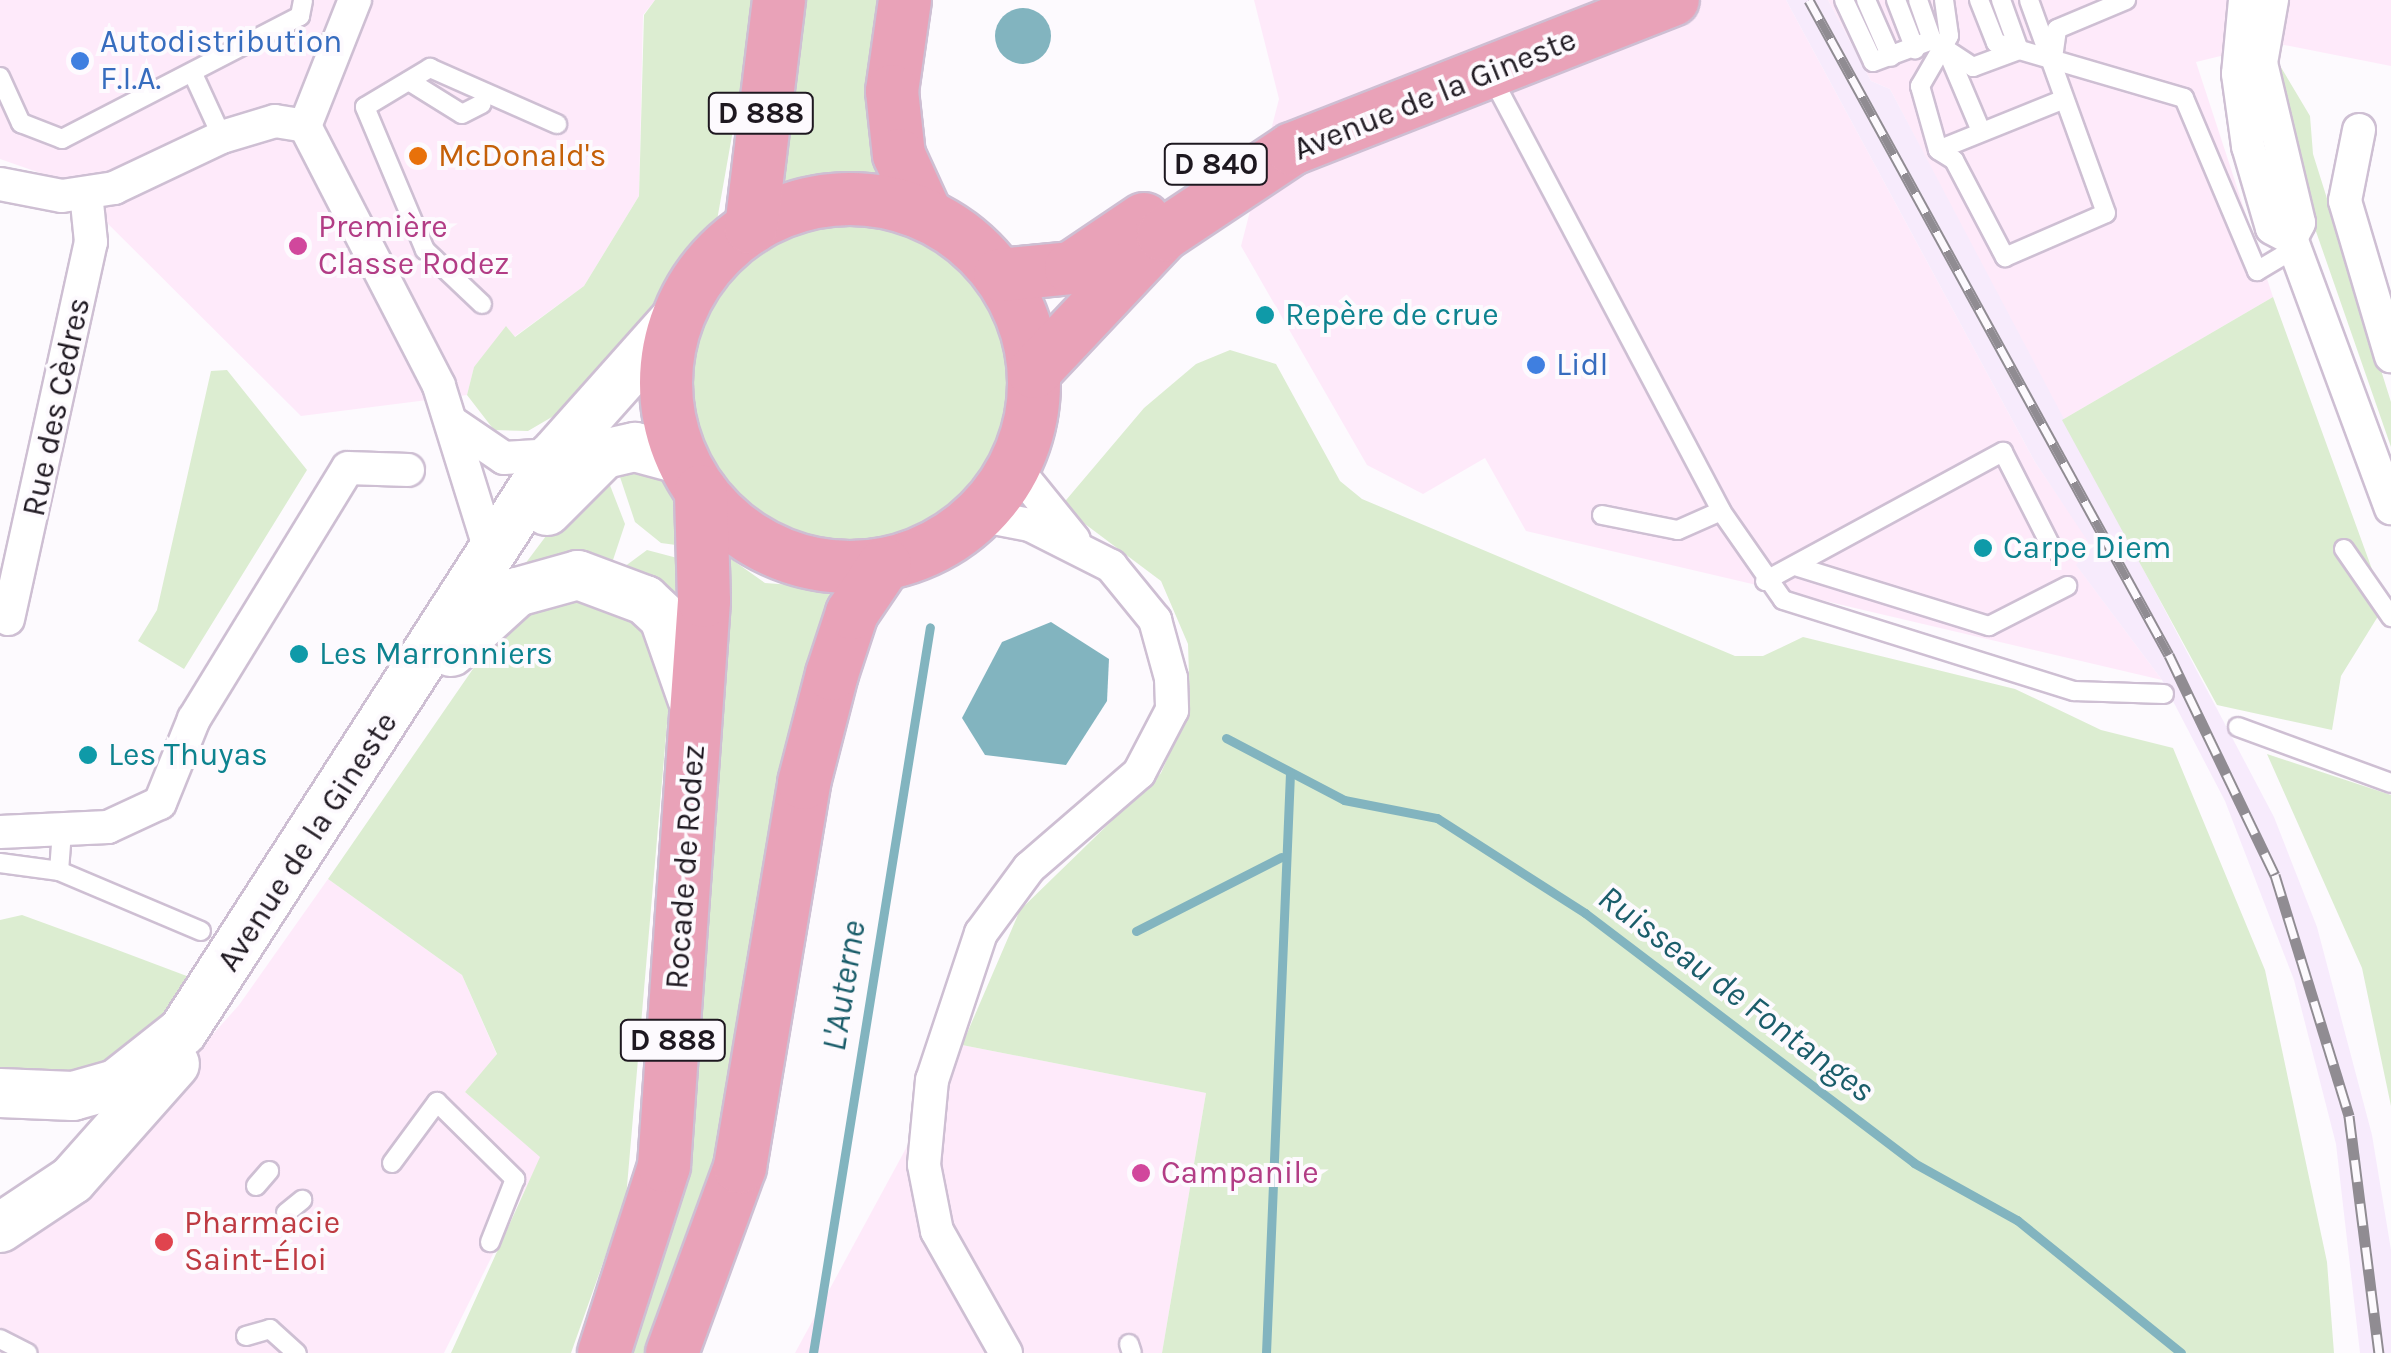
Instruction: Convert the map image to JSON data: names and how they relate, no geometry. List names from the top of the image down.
{
  "streets": {
    "main road": [
      "Avenue de la Gineste",
      "D 888",
      "D 840",
      "Rocade de Rodez"
    ],
    "street": ["Rue des Cèdres"]
  },
  "crossings": [
    ["Avenue de la Gineste", "Rocade de Rodez"]
  ],
  "water": ["L'Auterne", "Ruisseau de Fontanges"],
  "places": [
    "Autodistribution F.I.A.",
    "McDonald's",
    "Première Classe Rodez",
    "Repère de crue",
    "Lidl",
    "Carpe Diem",
    "Les Marronniers",
    "Les Thuyas",
    "Campanile",
    "Pharmacie Saint-Éloi"
  ]
}
